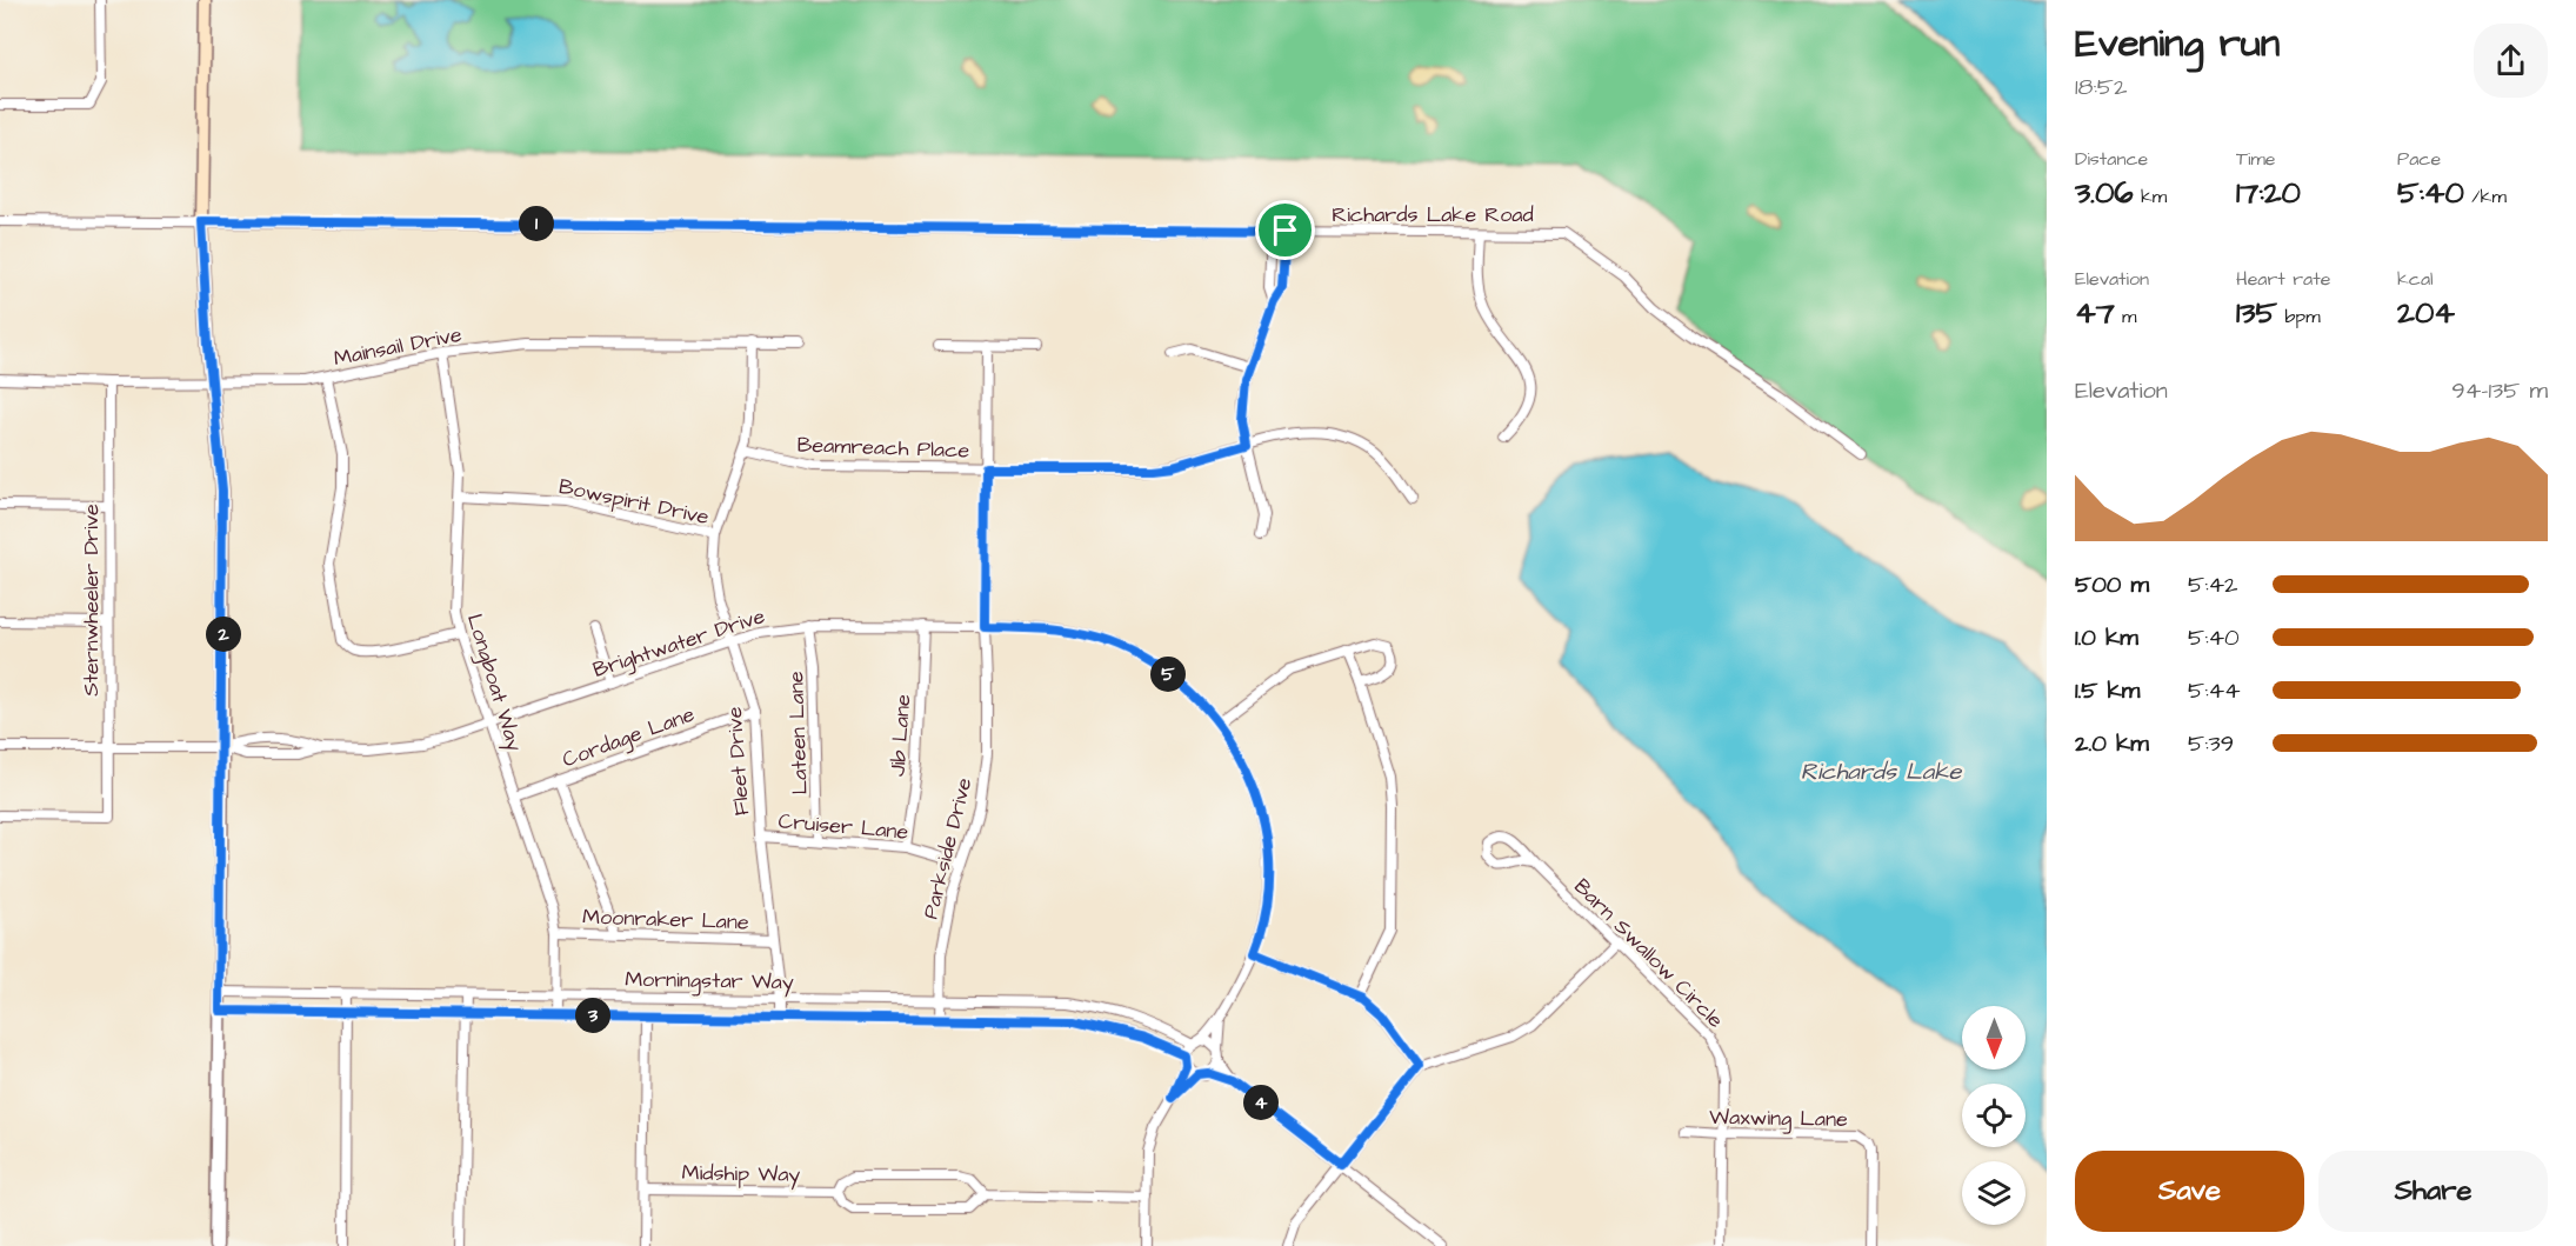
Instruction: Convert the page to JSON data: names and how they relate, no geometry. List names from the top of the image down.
{
  "streets": {
    "street": [
      "Richards Lake Road",
      "Mainsail Drive",
      "Beamreach Place",
      "Bowspirit Drive",
      "Sternwheeler Drive",
      "Brightwater Drive",
      "Longboat Way",
      "Lateen Lane",
      "Jib Lane",
      "Cordage Lane",
      "Fleet Drive",
      "Cruiser Lane",
      "Parkside Drive",
      "Moonraker Lane",
      "Barn Swallow Circle",
      "Morningstar Way",
      "Waxwing Lane",
      "Midship Way"
    ]
  },
  "crossings": [
    ["Mainsail Drive", "Sternwheeler Drive"],
    ["Mainsail Drive", "Longboat Way"],
    ["Mainsail Drive", "Fleet Drive"],
    ["Beamreach Place", "Fleet Drive"],
    ["Beamreach Place", "Parkside Drive"],
    ["Bowspirit Drive", "Longboat Way"],
    ["Bowspirit Drive", "Fleet Drive"],
    ["Sternwheeler Drive", "Brightwater Drive"],
    ["Brightwater Drive", "Longboat Way"],
    ["Brightwater Drive", "Lateen Lane"],
    ["Brightwater Drive", "Jib Lane"],
    ["Brightwater Drive", "Fleet Drive"],
    ["Brightwater Drive", "Parkside Drive"],
    ["Brightwater Drive", "Morningstar Way"],
    ["Longboat Way", "Cordage Lane"],
    ["Longboat Way", "Moonraker Lane"],
    ["Longboat Way", "Morningstar Way"],
    ["Lateen Lane", "Cruiser Lane"],
    ["Jib Lane", "Cruiser Lane"],
    ["Cordage Lane", "Fleet Drive"],
    ["Fleet Drive", "Cruiser Lane"],
    ["Fleet Drive", "Moonraker Lane"],
    ["Fleet Drive", "Morningstar Way"],
    ["Cruiser Lane", "Parkside Drive"],
    ["Parkside Drive", "Morningstar Way"],
    ["Barn Swallow Circle", "Waxwing Lane"]
  ],
  "water": ["Richards Lake"],
  "north": "bottom",
  "page": {
    "heading": ["Evening run", "18:52"],
    "stats": [
      ["Distance", "3.06 km"],
      ["Time", "17:20"],
      ["Pace", "5:40 /km"],
      ["Elevation", "47 m"],
      ["Heart rate", "135 bpm"],
      ["kcal", "204"]
    ],
    "pins": [
      "1",
      "2",
      "5",
      "3",
      "4"
    ],
    "chart": ["Elevation", "94–135 m"],
    "list": [
      {
        "name": "500 m",
        "note": "5:42"
      },
      {
        "name": "1.0 km",
        "note": "5:40"
      },
      {
        "name": "1.5 km",
        "note": "5:44"
      },
      {
        "name": "2.0 km",
        "note": "5:39"
      }
    ],
    "buttons": ["Save", "Share"]
  }
}
